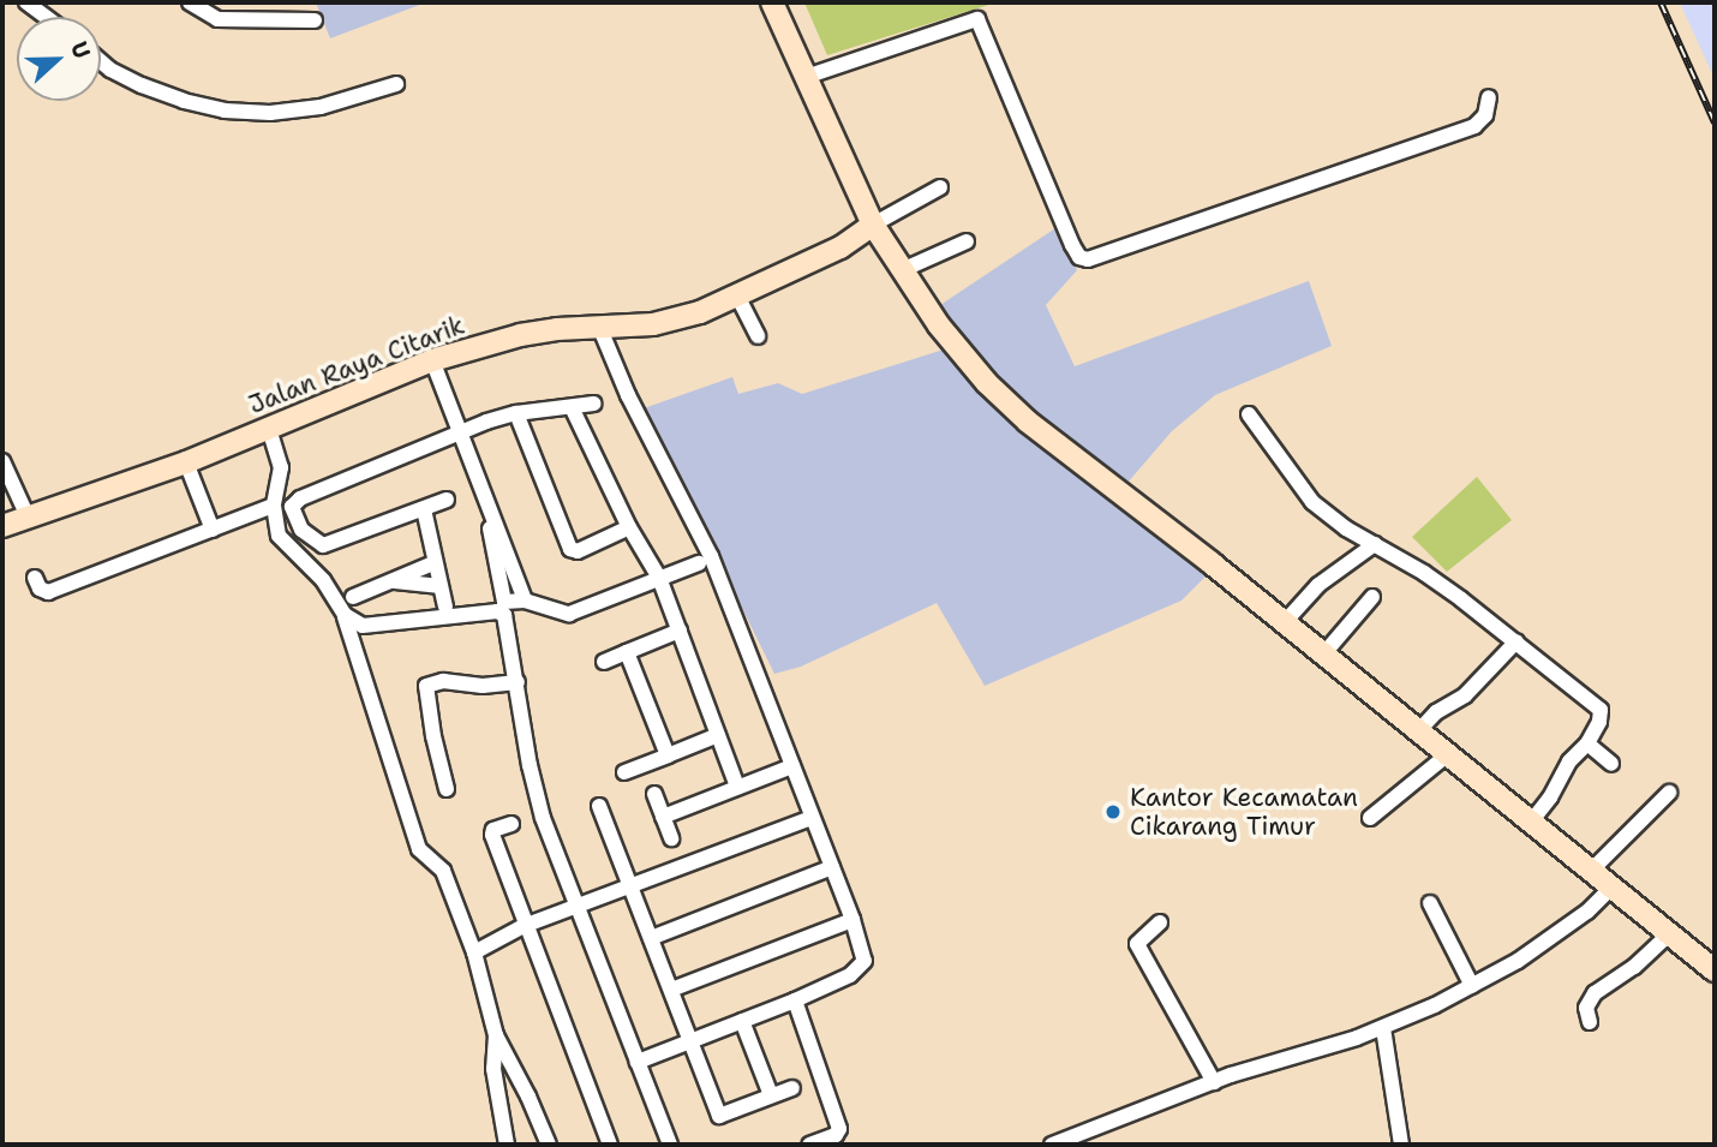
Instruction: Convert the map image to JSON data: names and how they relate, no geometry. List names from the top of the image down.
{
  "streets": {
    "street": ["Jalan Raya Citarik"]
  },
  "places": ["Kantor Kecamatan Cikarang Timur"],
  "north": "right"
}
